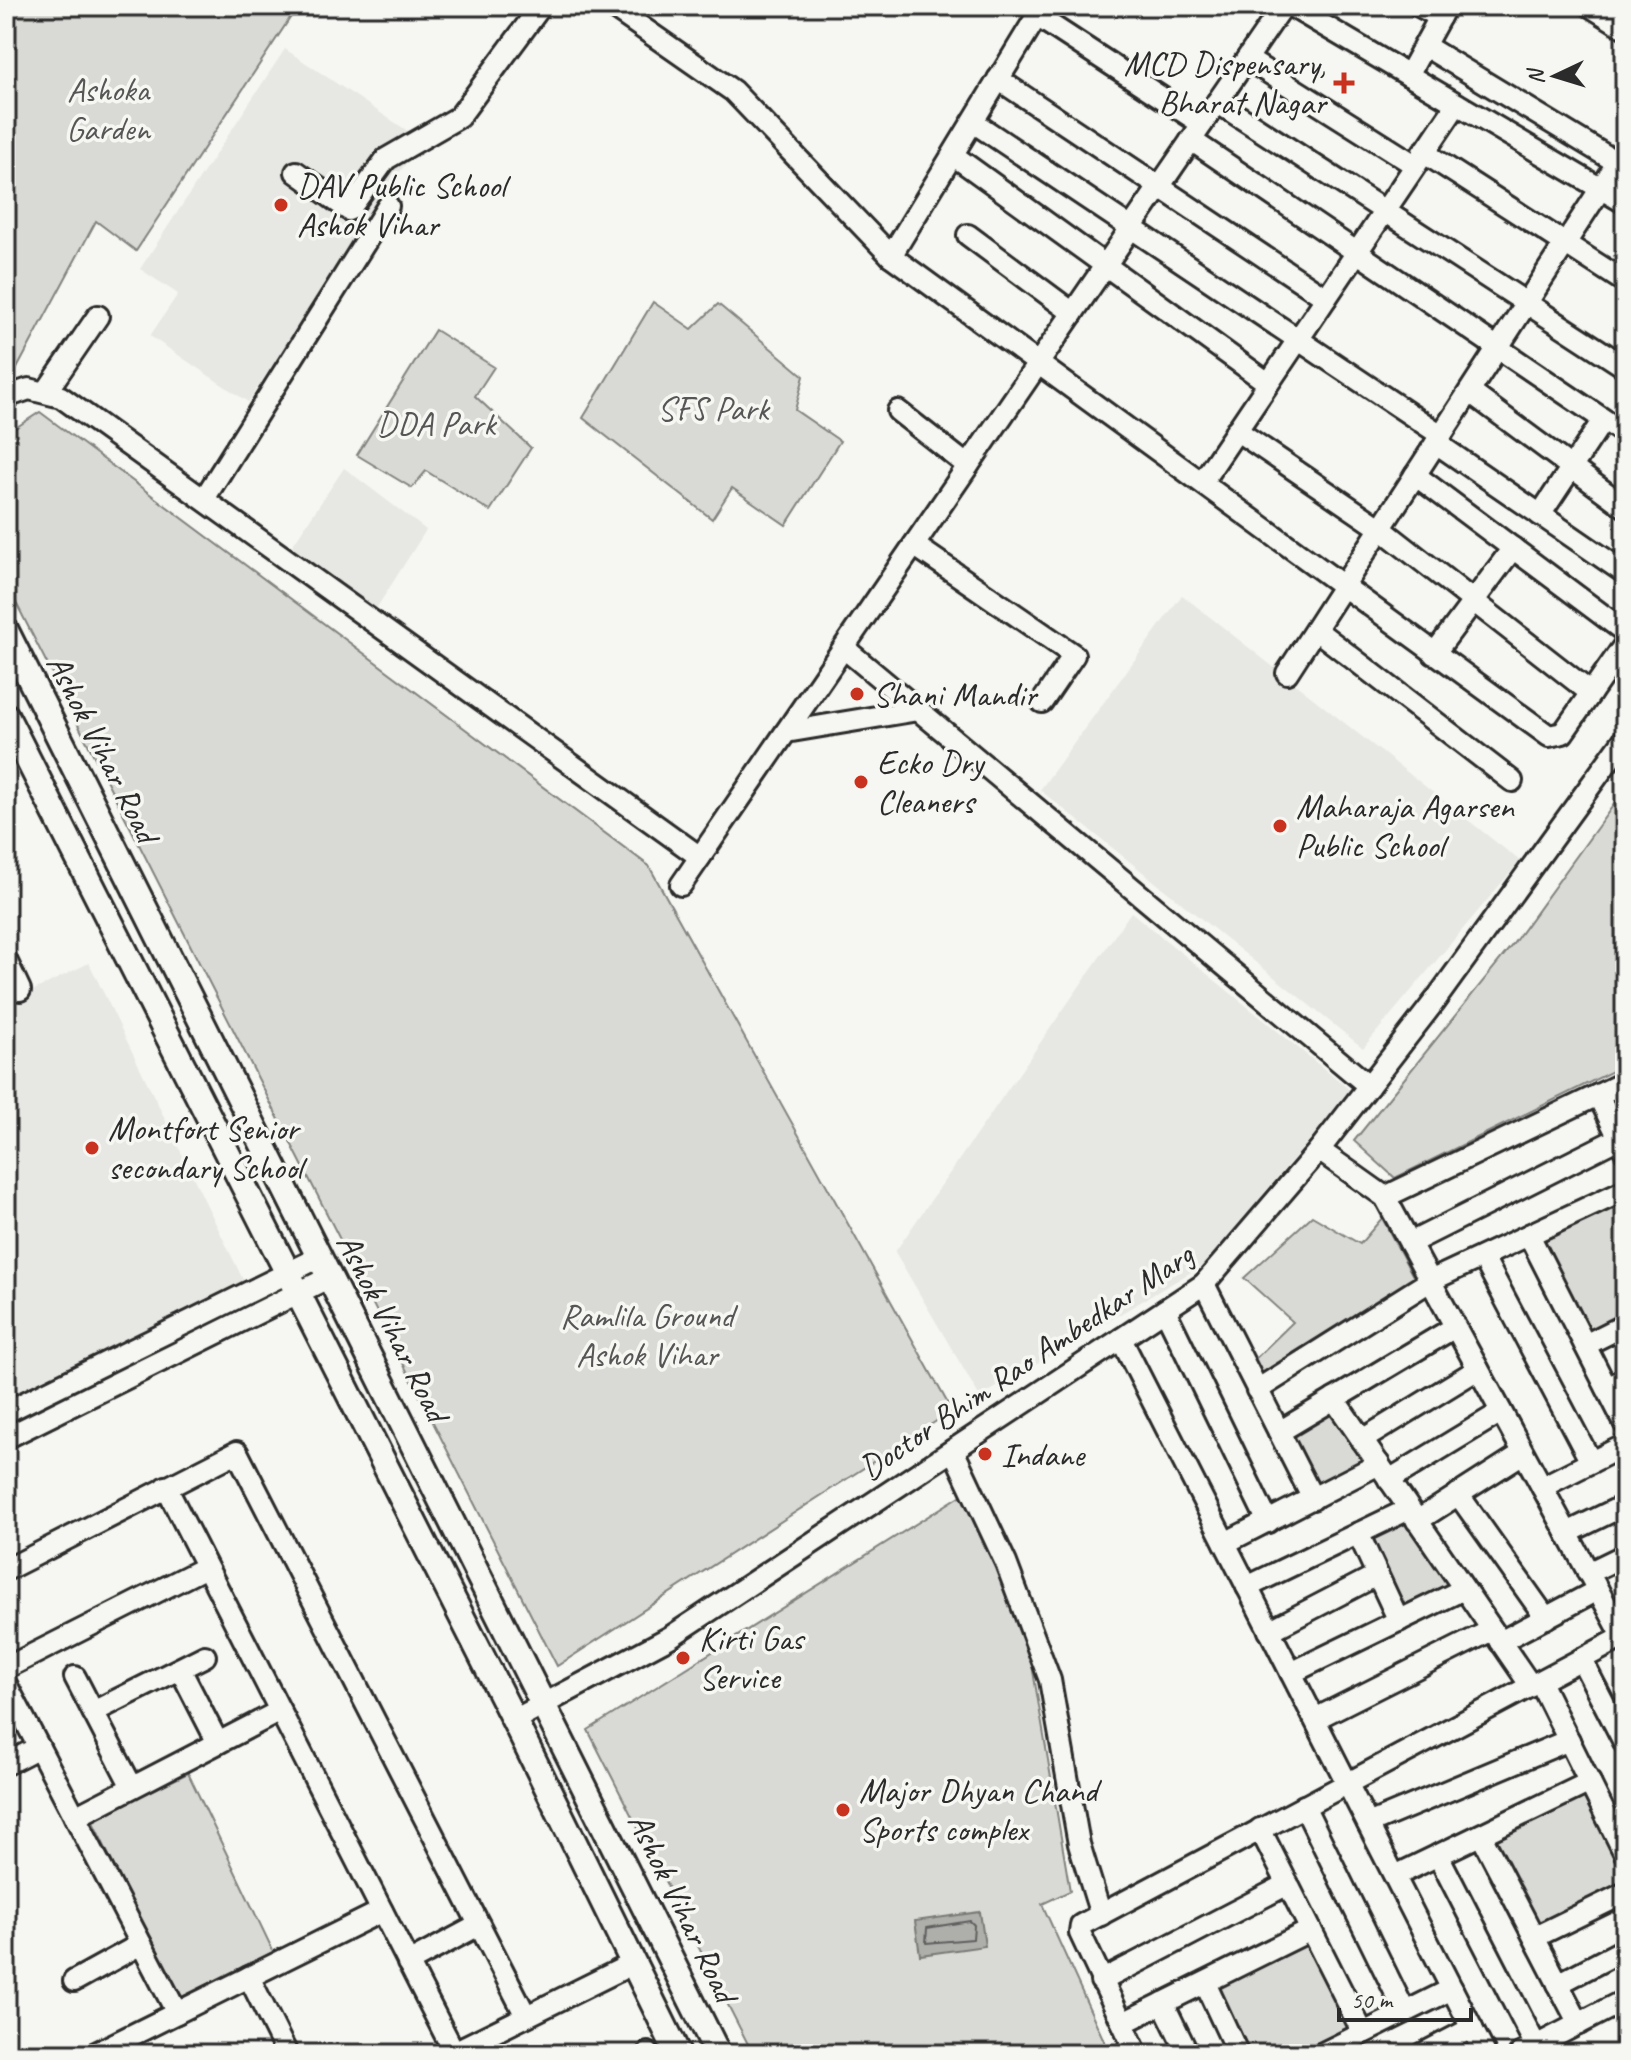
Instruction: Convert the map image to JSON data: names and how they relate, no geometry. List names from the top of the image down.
{
  "streets": {
    "main road": ["Ashok Vihar Road"],
    "street": ["Doctor Bhim Rao Ambedkar Marg"]
  },
  "crossings": [
    ["Ashok Vihar Road", "Doctor Bhim Rao Ambedkar Marg"]
  ],
  "parks": [
    "Ashoka Garden",
    "SFS Park",
    "DDA Park",
    "Ramlila Ground Ashok Vihar"
  ],
  "places": {
    "health": ["MCD Dispensary, Bharat Nagar"],
    "other": [
      "DAV Public School Ashok Vihar",
      "Shani Mandir",
      "Ecko Dry Cleaners",
      "Maharaja Agarsen Public School",
      "Montfort Senior secondary School",
      "Indane",
      "Kirti Gas Service",
      "Major Dhyan Chand Sports complex"
    ]
  },
  "scale_bar": "50 m",
  "north": "left"
}
